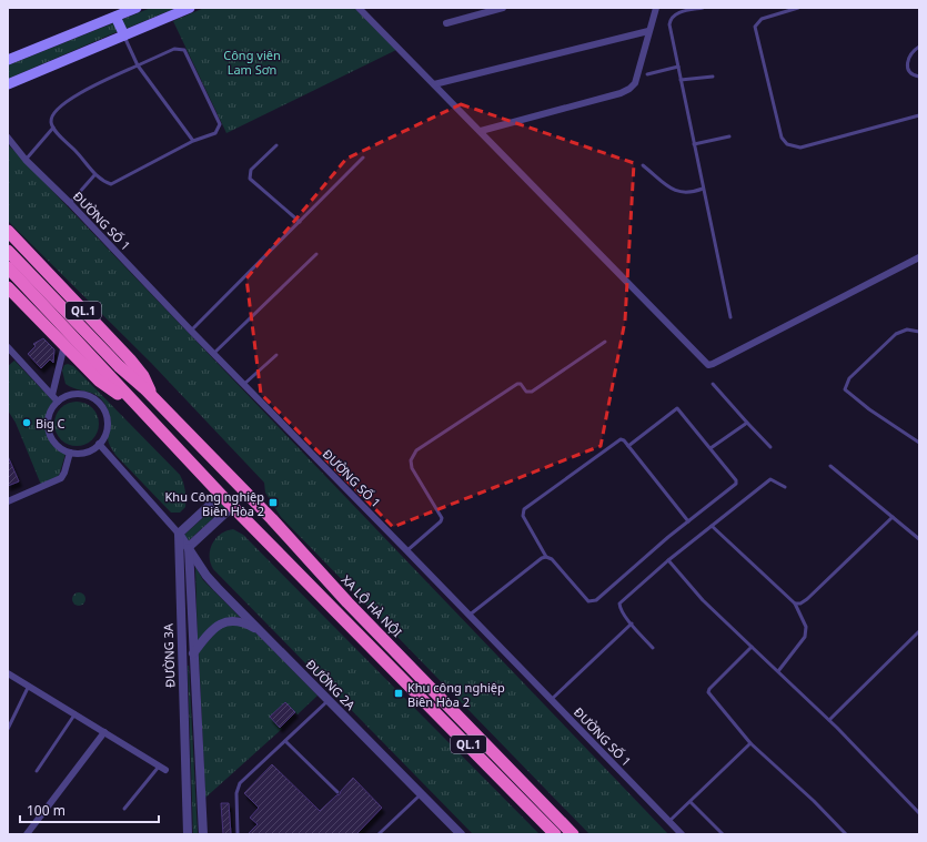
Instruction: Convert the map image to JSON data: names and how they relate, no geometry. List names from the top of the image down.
{
  "streets": {
    "highway": ["QL.1", "XA LỘ HÀ NỘI"],
    "street": ["ĐƯỜNG SỐ 1", "ĐƯỜNG 3A", "ĐƯỜNG 2A"]
  },
  "crossings": [
    ["ĐƯỜNG 3A", "ĐƯỜNG 2A"]
  ],
  "parks": ["Công viên Lam Sơn"],
  "places": {
    "other": ["Big C"],
    "transit": ["Khu Công nghiệp Biên Hòa 2", "Khu công nghiệp Biên Hòa 2"]
  },
  "scale_bar": "100 m"
}
